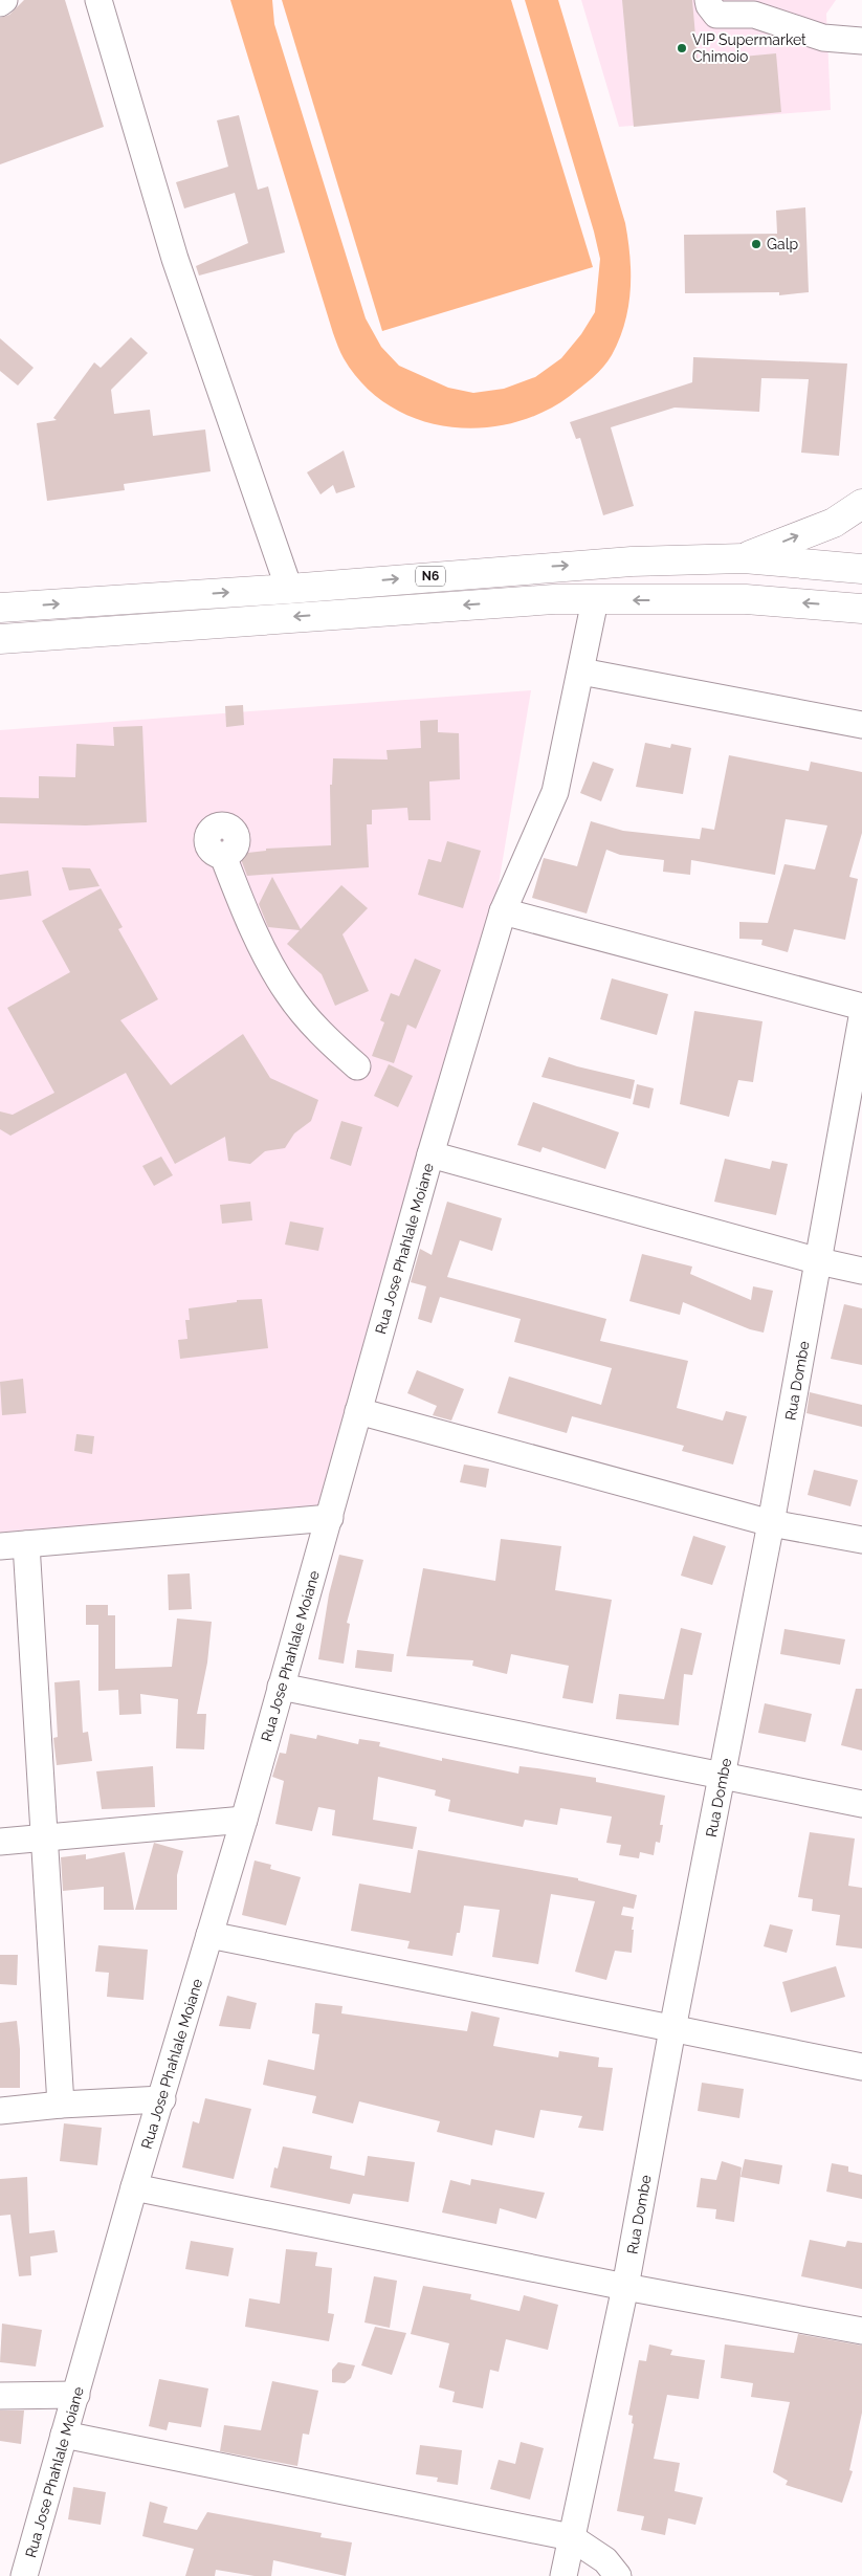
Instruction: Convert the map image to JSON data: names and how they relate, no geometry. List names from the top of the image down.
{
  "streets": {
    "highway": ["N6"],
    "street": ["Rua Jose Phahlale Moiane", "Rua Dombe"]
  },
  "crossings": [
    ["N6", "Rua Jose Phahlale Moiane"]
  ],
  "places": ["VIP Supermarket Chimoio", "Galp"]
}
